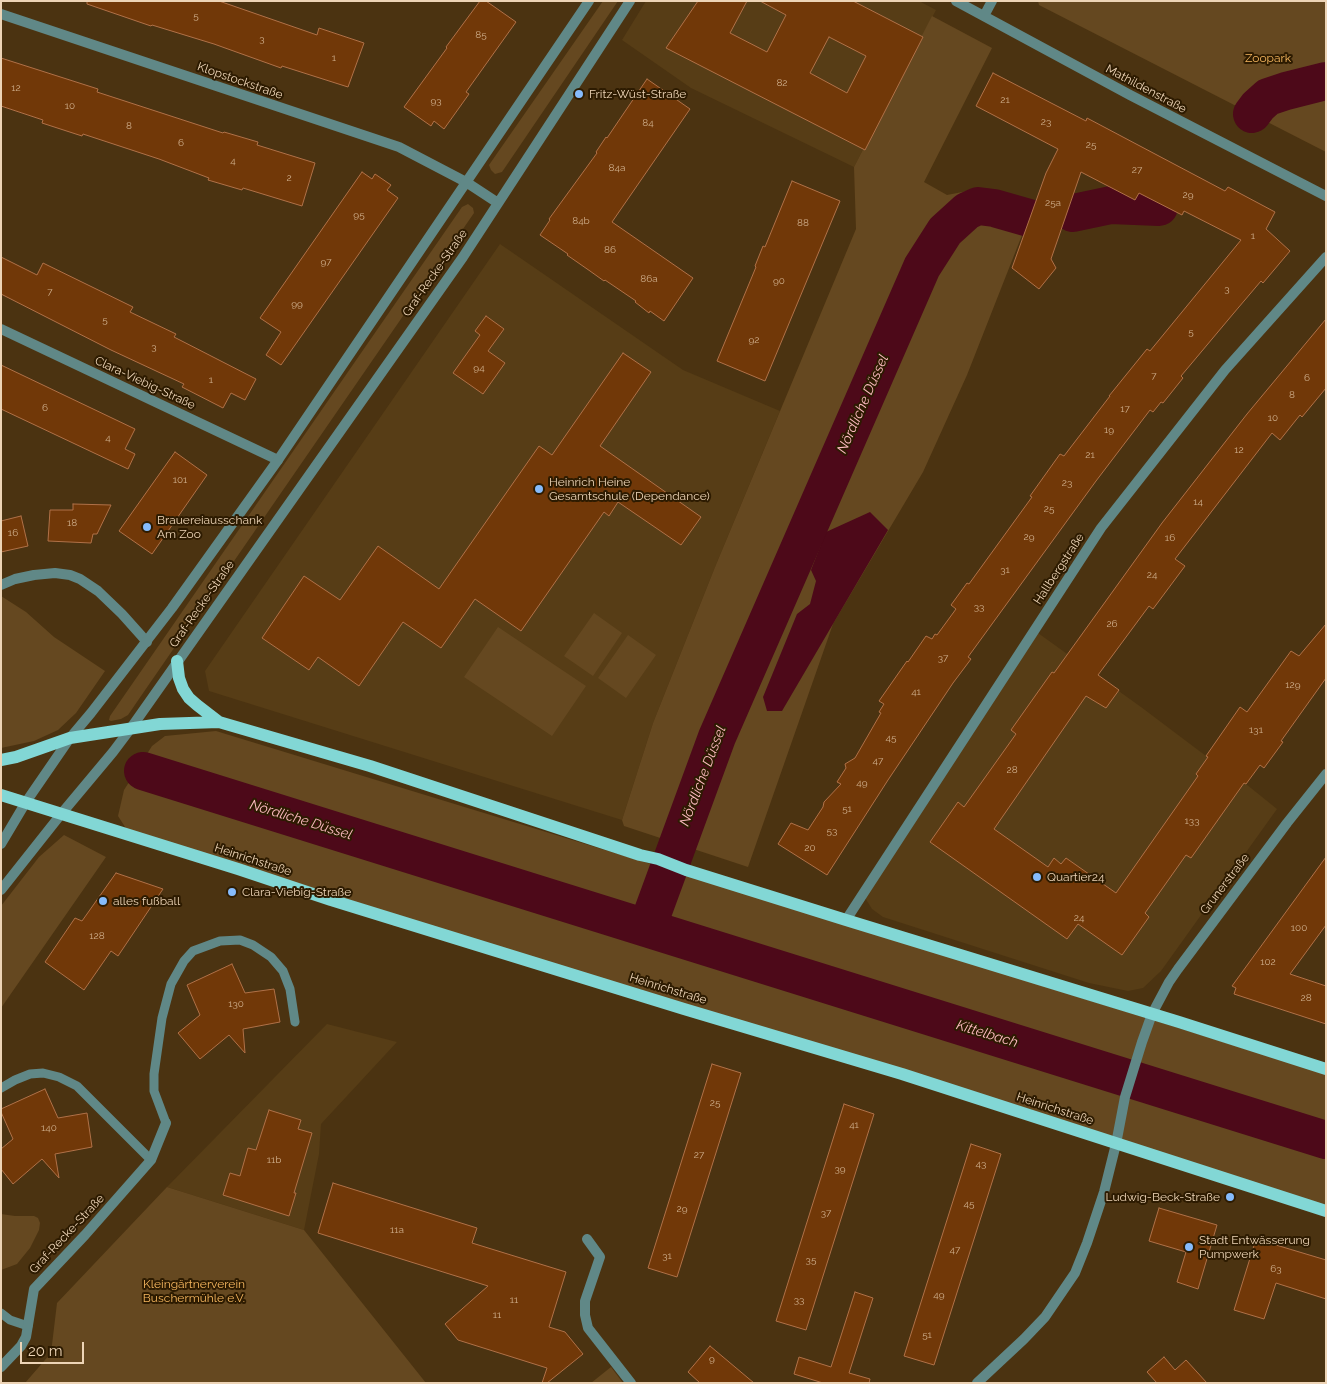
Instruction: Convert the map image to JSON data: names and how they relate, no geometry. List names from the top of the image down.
{
  "streets": {
    "main road": ["Heinrichstraße"],
    "street": [
      "Klopstockstraße",
      "Mathildenstraße",
      "Graf-Recke-Straße",
      "Clara-Viebig-Straße",
      "Hallbergstraße",
      "Grunerstraße"
    ]
  },
  "crossings": [
    ["Klopstockstraße", "Graf-Recke-Straße"],
    ["Graf-Recke-Straße", "Clara-Viebig-Straße"],
    ["Graf-Recke-Straße", "Heinrichstraße"]
  ],
  "water": ["Nördliche Düssel", "Kittelbach"],
  "parks": ["Zoopark", "Kleingärtnerverein Buschermühle e.V."],
  "places": [
    "Fritz-Wüst-Straße",
    "Heinrich Heine Gesamtschule (Dependance)",
    "Brauereiausschank Am Zoo",
    "Quartier24",
    "Clara-Viebig-Straße",
    "alles fußball",
    "Ludwig-Beck-Straße",
    "Stadt Entwässerung Pumpwerk"
  ],
  "house_numbers": [
    "5",
    "85",
    "3",
    "1",
    "82",
    "12",
    "21",
    "93",
    "10",
    "23",
    "84",
    "8",
    "6",
    "25",
    "4",
    "84a",
    "27",
    "2",
    "29",
    "25a",
    "95",
    "84b",
    "88",
    "1",
    "86",
    "97",
    "86a",
    "90",
    "3",
    "7",
    "99",
    "5",
    "5",
    "92",
    "3",
    "94",
    "7",
    "6",
    "1",
    "8",
    "6",
    "17",
    "10",
    "19",
    "4",
    "12",
    "21",
    "101",
    "23",
    "14",
    "25",
    "18",
    "16",
    "29",
    "16",
    "31",
    "24",
    "33",
    "26",
    "37",
    "129",
    "41",
    "131",
    "45",
    "47",
    "28",
    "49",
    "51",
    "133",
    "53",
    "20",
    "24",
    "100",
    "128",
    "102",
    "28",
    "130",
    "25",
    "41",
    "140",
    "27",
    "11b",
    "43",
    "39",
    "45",
    "29",
    "37",
    "11a",
    "47",
    "31",
    "35",
    "63",
    "49",
    "11",
    "33",
    "11",
    "51",
    "9"
  ],
  "scale_bar": "20 m"
}
